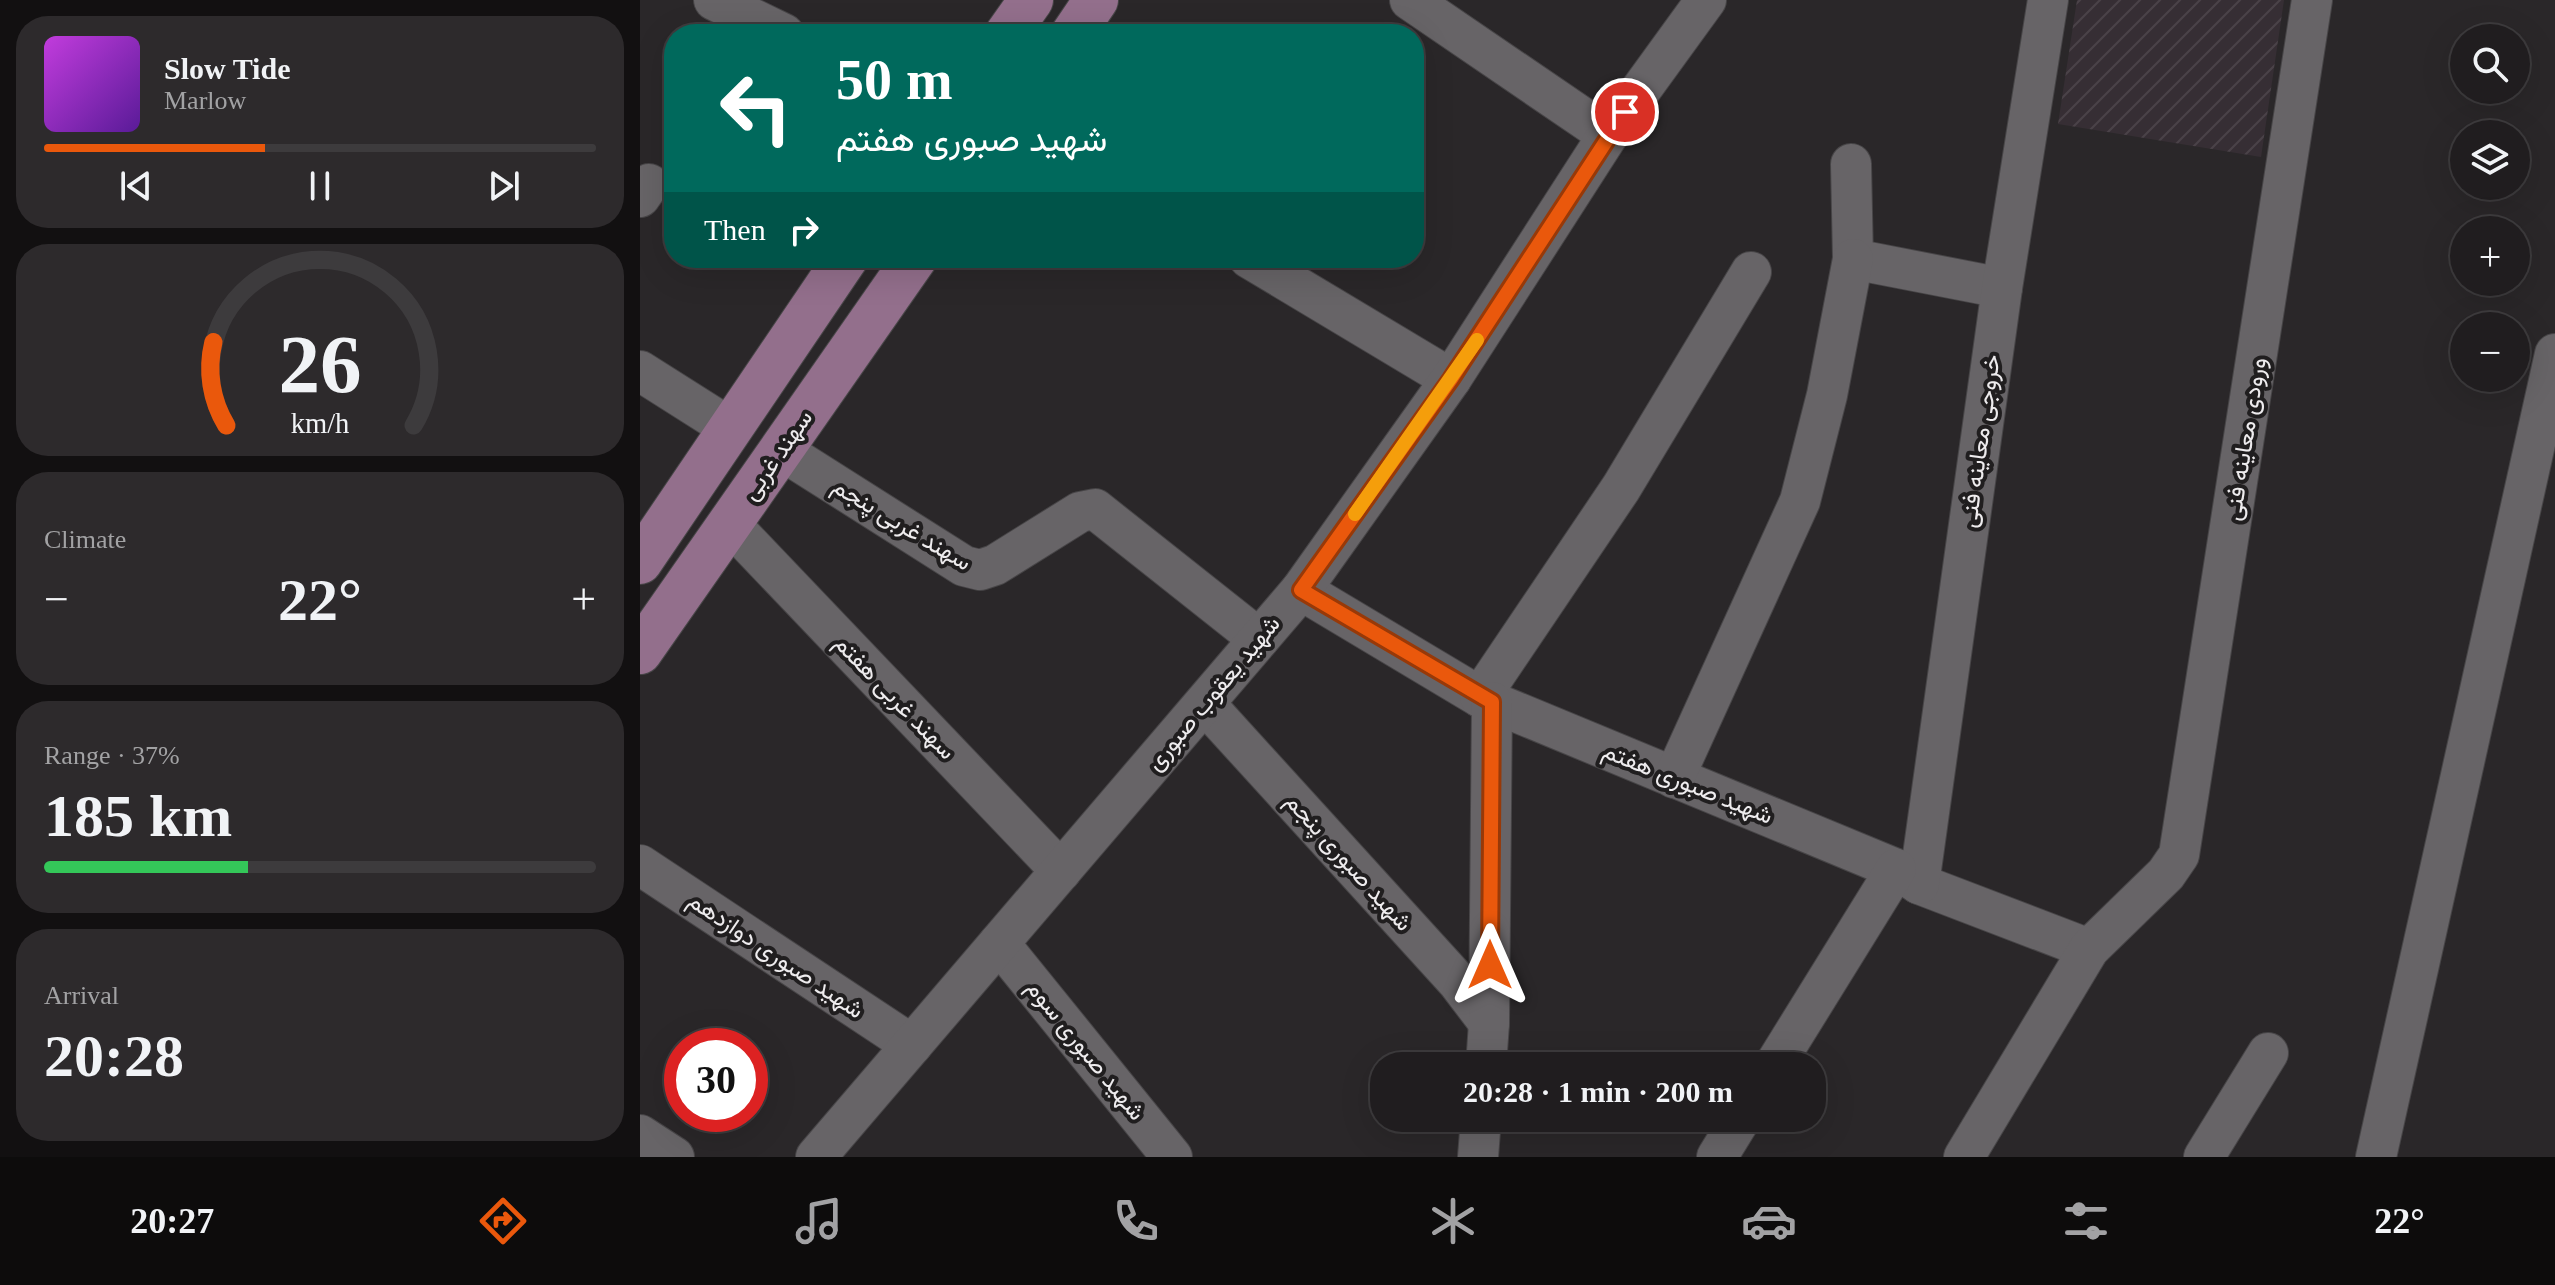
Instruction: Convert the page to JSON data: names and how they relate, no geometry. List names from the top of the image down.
{
  "streets": {
    "main road": ["سهند غربی"],
    "street": [
      "ورودی معاینه فنی",
      "خروجی معاینه فنی",
      "سهند غربی پنجم",
      "شهید یعقوب صبوری",
      "سهند غربی هفتم",
      "شهید صبوری هفتم",
      "شهید صبوری پنجم",
      "شهید صبوری دوازدهم",
      "شهید صبوری سوم"
    ]
  },
  "crossings": [
    ["ورودی معاینه فنی", "شهید صبوری هفتم"],
    ["خروجی معاینه فنی", "شهید صبوری هفتم"],
    ["سهند غربی", "سهند غربی پنجم"],
    ["سهند غربی", "سهند غربی هفتم"],
    ["سهند غربی پنجم", "شهید یعقوب صبوری"],
    ["شهید یعقوب صبوری", "سهند غربی هفتم"],
    ["شهید یعقوب صبوری", "شهید صبوری هفتم"],
    ["شهید یعقوب صبوری", "شهید صبوری پنجم"],
    ["شهید یعقوب صبوری", "شهید صبوری دوازدهم"],
    ["شهید یعقوب صبوری", "شهید صبوری سوم"]
  ],
  "page": {
    "map_buttons": ["+", "−"],
    "turn": ["50 m", "شهید صبوری هفتم"],
    "song": ["Slow Tide", "Marlow"],
    "then": "Then",
    "tile": [
      "Climate",
      ["Range · 37%", "185 km"],
      ["Arrival", "20:28"]
    ],
    "heat": ["−", "22°", "+"],
    "limit": "30",
    "trip": "20:28 · 1 min · 200 m",
    "tabs": ["20:27", "22°"],
    "gauge": ["26", "km/h"]
  }
}
